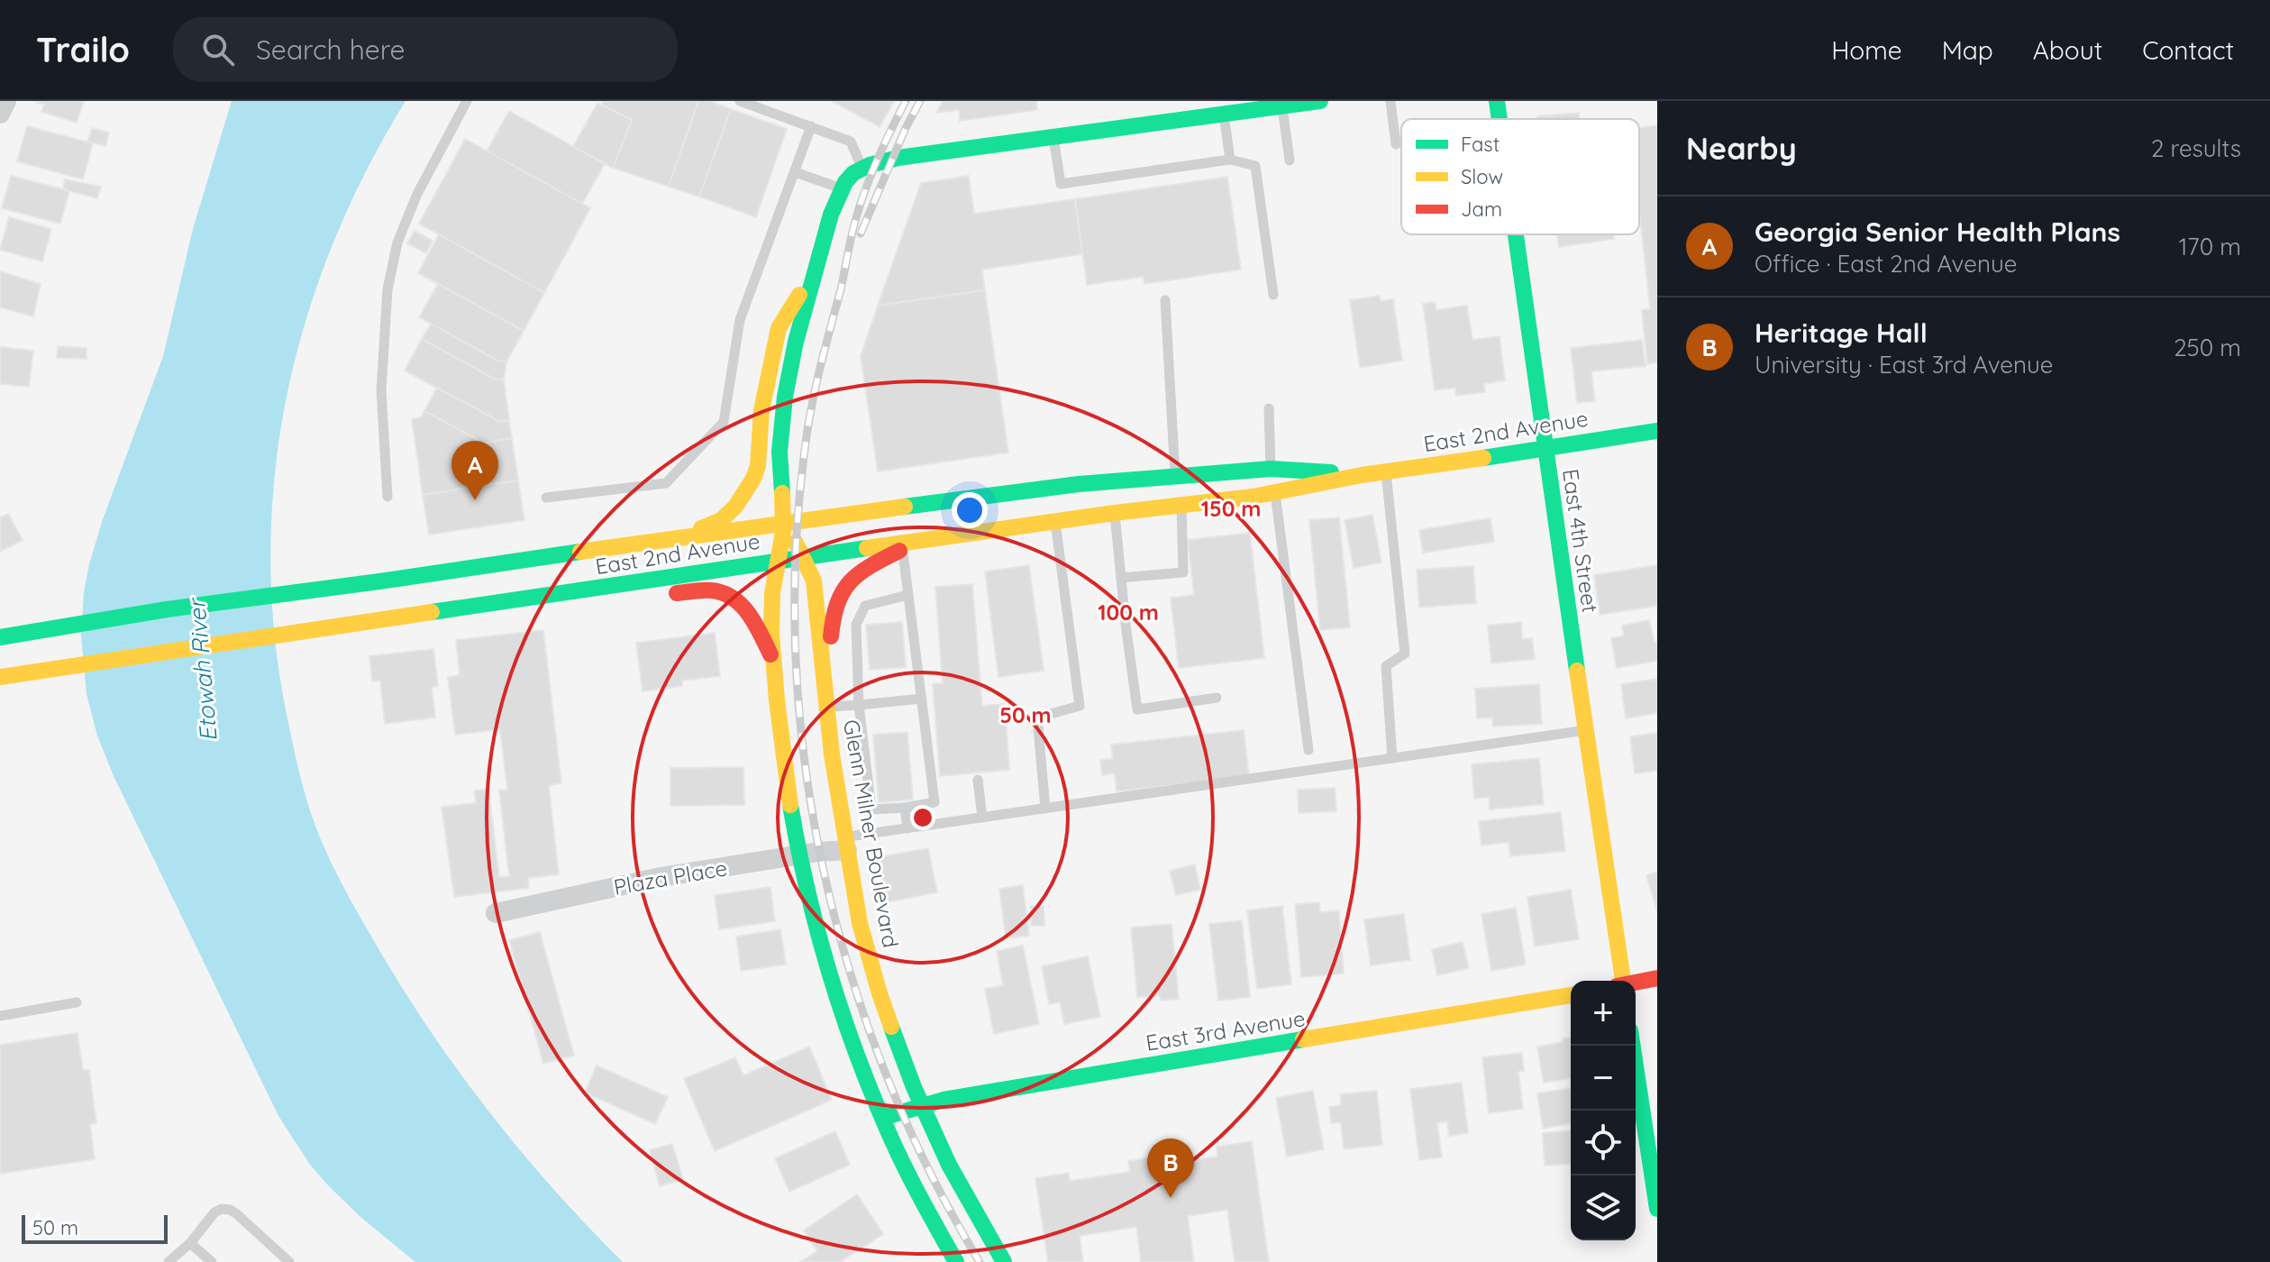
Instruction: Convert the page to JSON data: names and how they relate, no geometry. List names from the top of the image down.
{
  "streets": {
    "street": [
      "East 2nd Avenue",
      "East 4th Street",
      "Glenn Milner Boulevard",
      "Plaza Place",
      "East 3rd Avenue"
    ]
  },
  "crossings": [
    ["East 2nd Avenue", "East 4th Street"],
    ["East 2nd Avenue", "Glenn Milner Boulevard"],
    ["Glenn Milner Boulevard", "Plaza Place"],
    ["Glenn Milner Boulevard", "East 3rd Avenue"]
  ],
  "water": ["Etowah River"],
  "legend": ["Fast", "Slow", "Jam"],
  "scale_bar": "50 m",
  "page": {
    "header": "Trailo",
    "search": "Search here",
    "nav": [
      "Home",
      "Map",
      "About",
      "Contact"
    ],
    "heading": ["Nearby", "2 results"],
    "list": [
      {
        "mark": "A",
        "name": "Georgia Senior Health Plans",
        "note": "Office · East 2nd Avenue",
        "value": "170 m"
      },
      {
        "mark": "B",
        "name": "Heritage Hall",
        "note": "University · East 3rd Avenue",
        "value": "250 m"
      }
    ],
    "pins": ["A", "B"],
    "map_buttons": ["+", "−"],
    "scale": "50 m"
  },
  "rings": ["150 m", "100 m", "50 m"]
}
